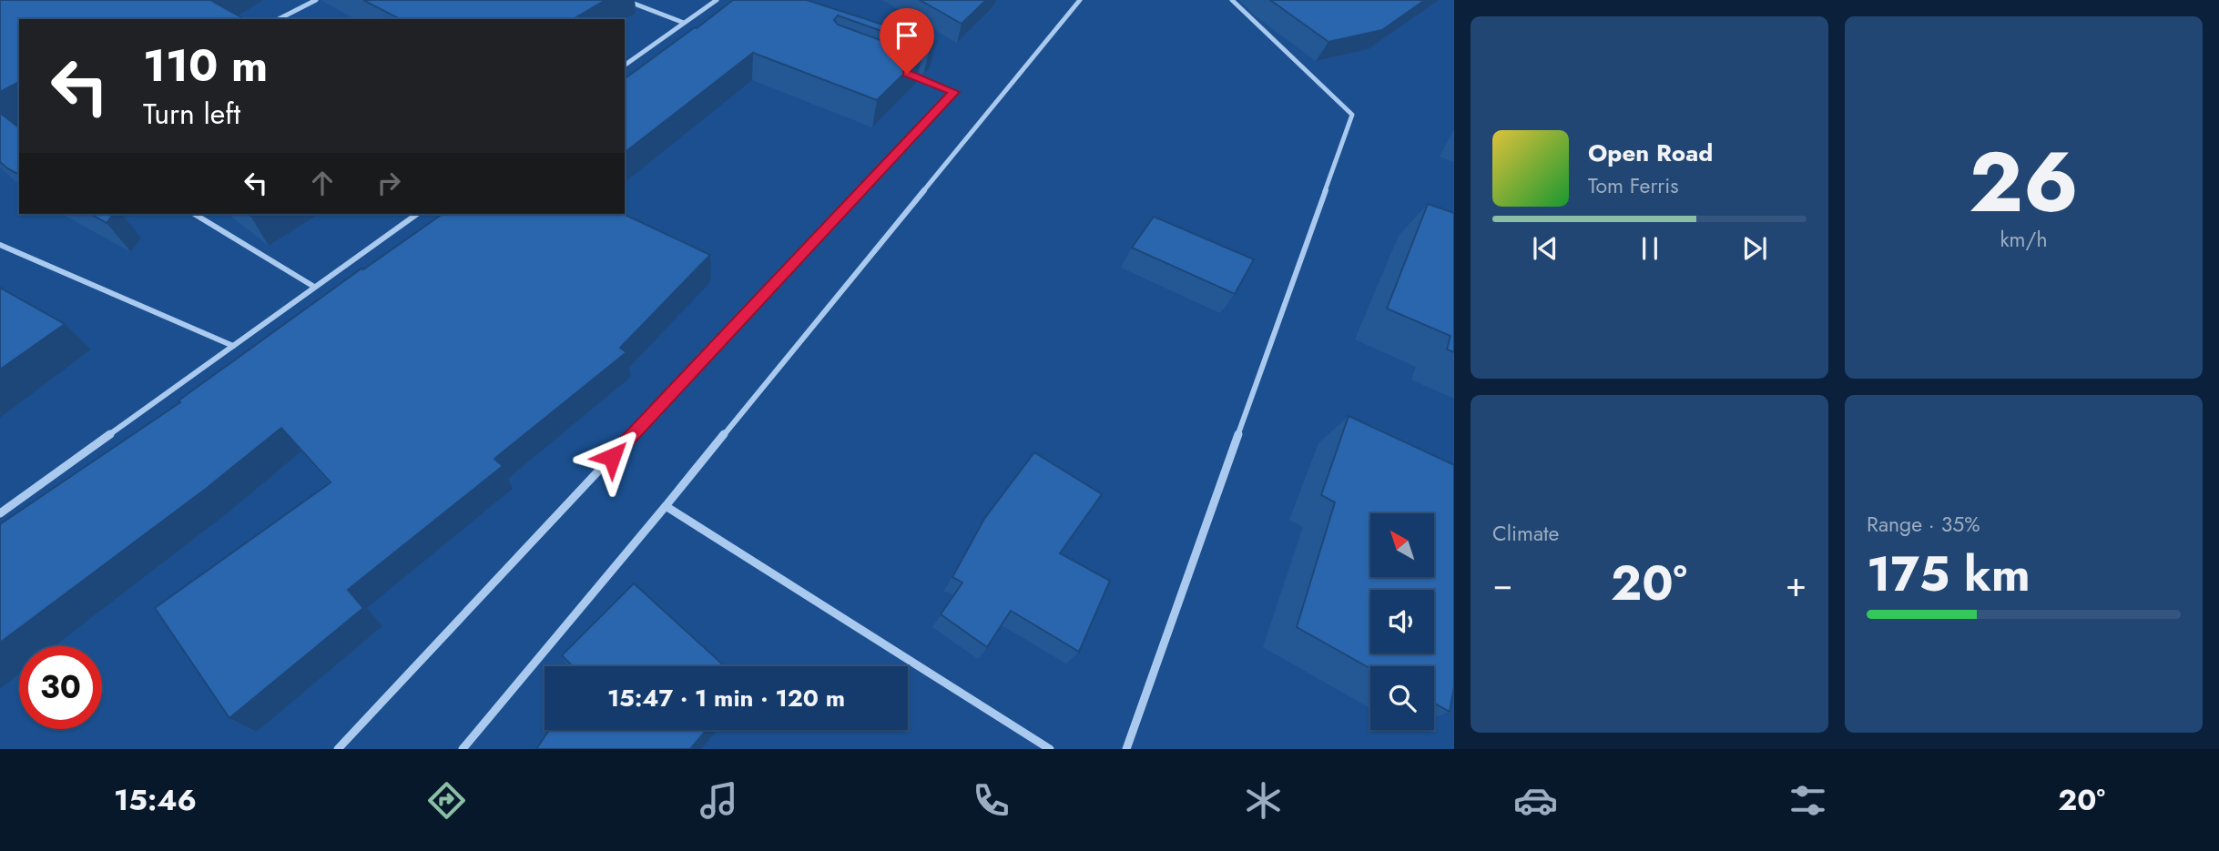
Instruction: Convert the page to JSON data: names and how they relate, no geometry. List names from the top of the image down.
{
  "north": "top left",
  "page": {
    "tile": [
      ["26", "km/h"],
      "Climate",
      ["Range · 35%", "175 km"]
    ],
    "turn": ["110 m", "Turn left"],
    "song": ["Open Road", "Tom Ferris"],
    "heat": ["−", "20°", "+"],
    "limit": "30",
    "trip": "15:47 · 1 min · 120 m",
    "tabs": ["15:46", "20°"]
  }
}
